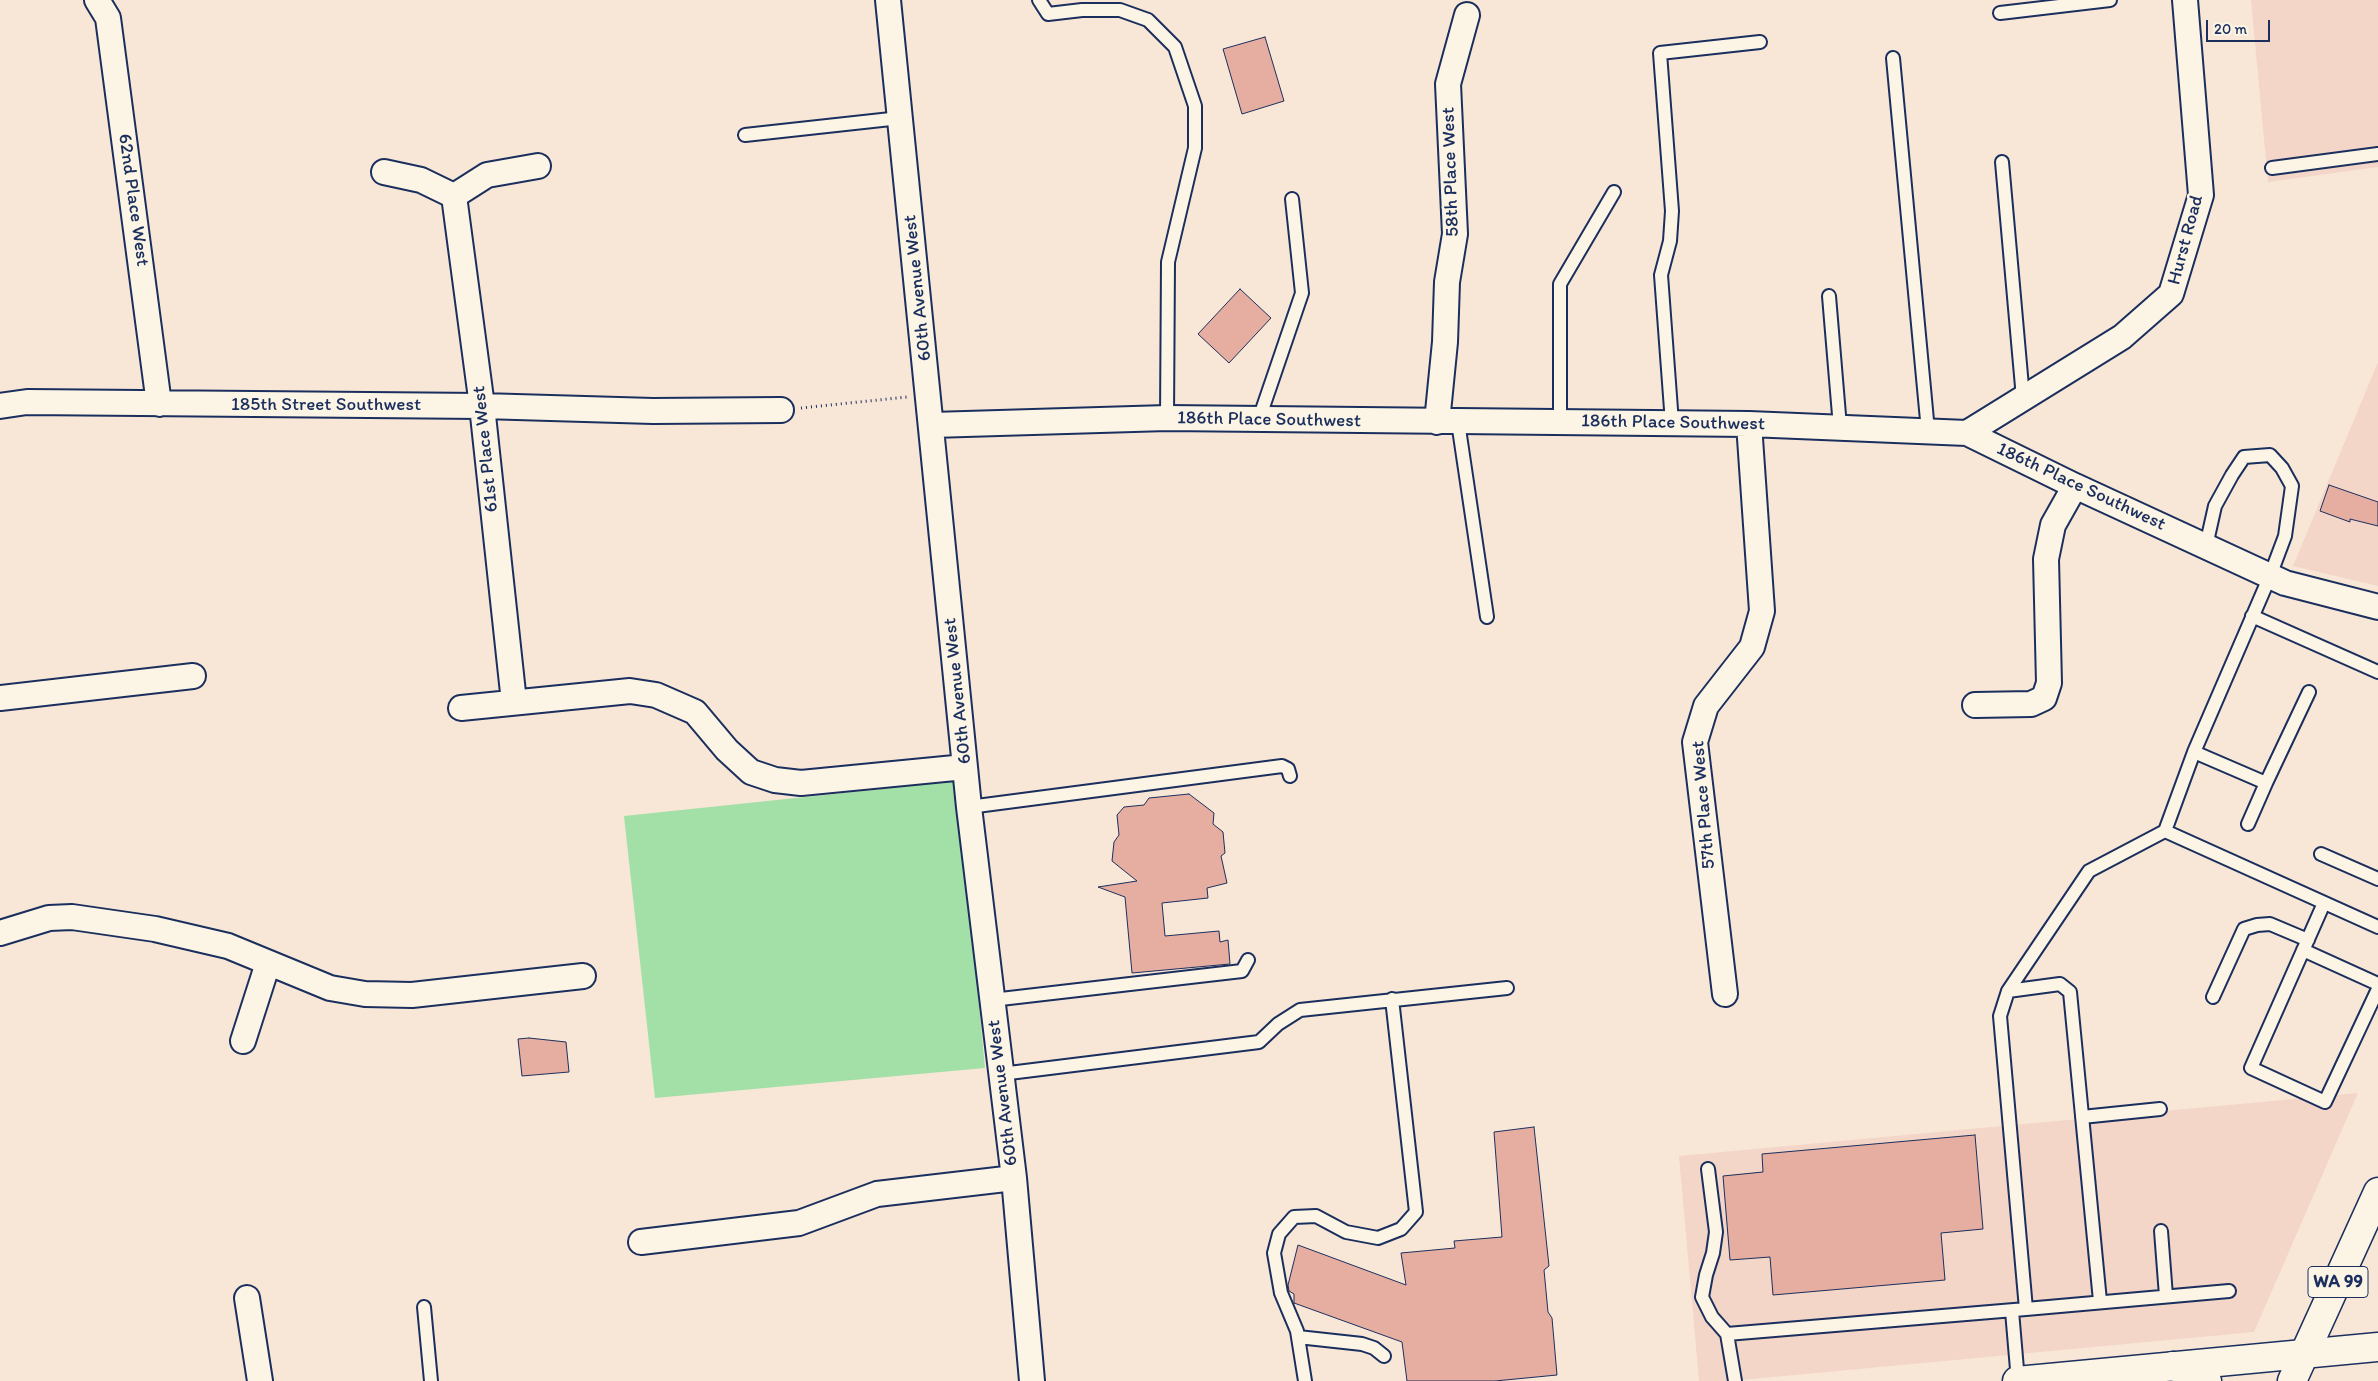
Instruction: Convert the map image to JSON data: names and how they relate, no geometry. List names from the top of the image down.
{
  "streets": {
    "main road": ["WA 99"],
    "street": [
      "58th Place West",
      "62nd Place West",
      "Hurst Road",
      "60th Avenue West",
      "185th Street Southwest",
      "186th Place Southwest",
      "61st Place West",
      "57th Place West"
    ]
  },
  "crossings": [
    ["58th Place West", "186th Place Southwest"],
    ["62nd Place West", "185th Street Southwest"],
    ["Hurst Road", "186th Place Southwest"],
    ["60th Avenue West", "186th Place Southwest"],
    ["185th Street Southwest", "61st Place West"],
    ["186th Place Southwest", "57th Place West"]
  ],
  "scale_bar": "20 m"
}
